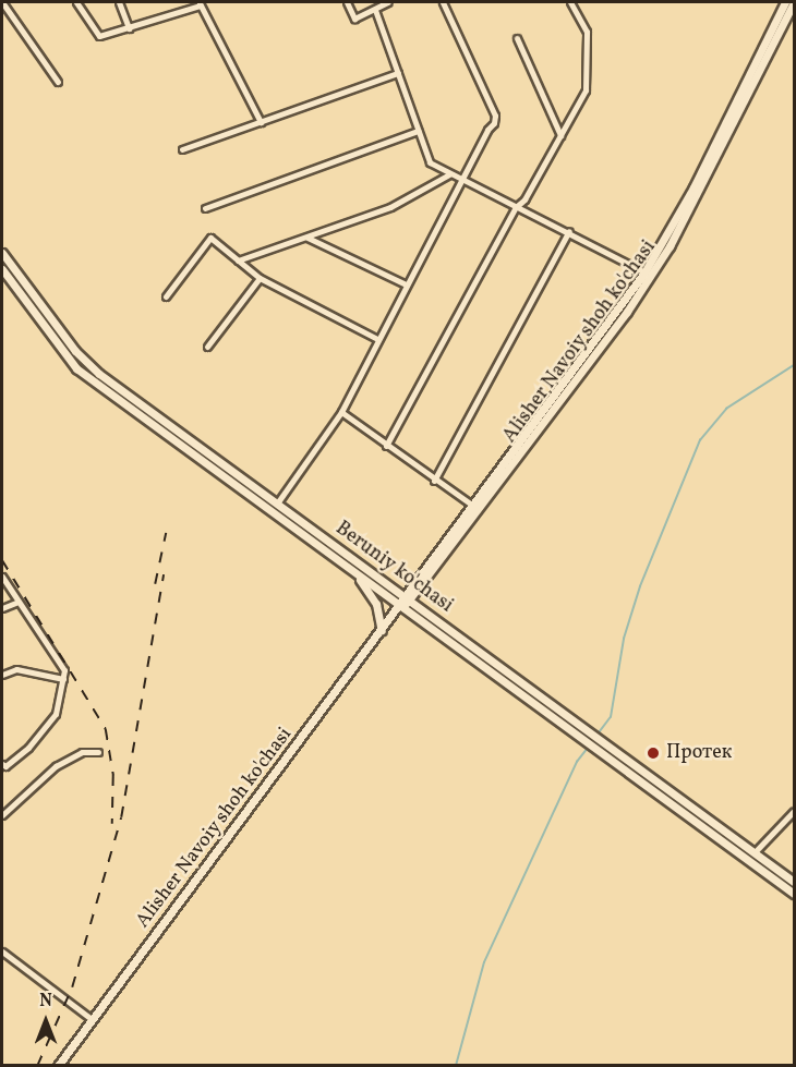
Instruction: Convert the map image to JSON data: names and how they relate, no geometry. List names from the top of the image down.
{
  "streets": {
    "main road": ["Alisher Navoiy shoh ko'chasi", "Beruniy ko'chasi"]
  },
  "crossings": [
    ["Alisher Navoiy shoh ko'chasi", "Beruniy ko'chasi"]
  ],
  "places": ["Протек"],
  "north": "top"
}
